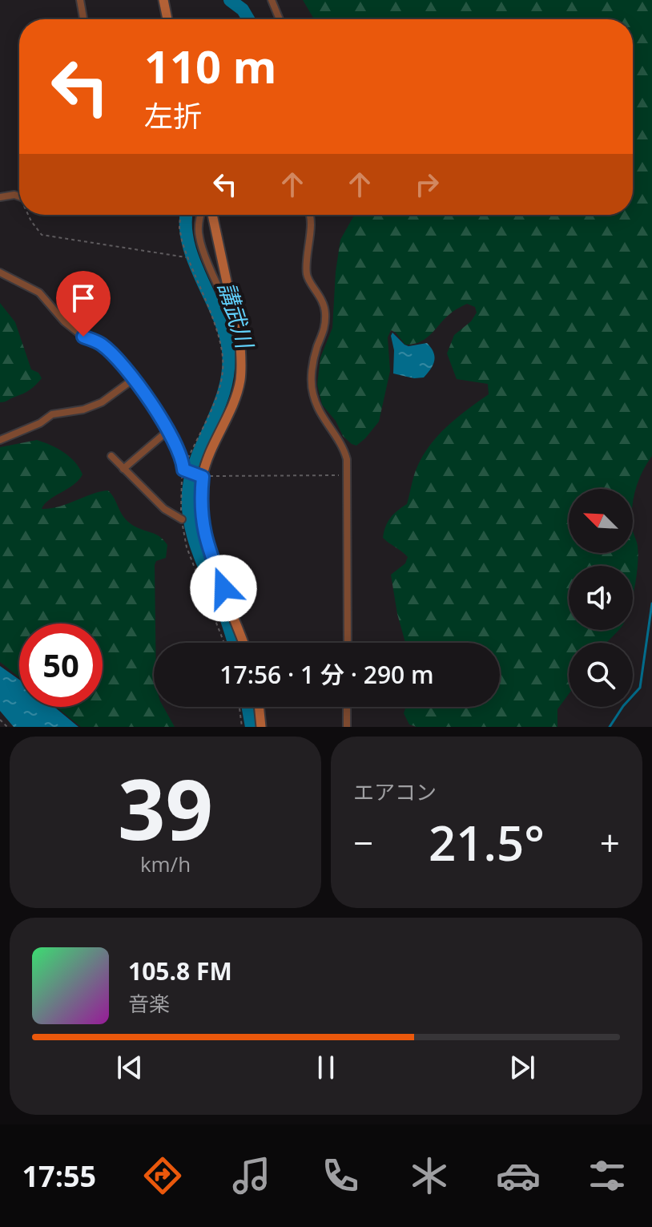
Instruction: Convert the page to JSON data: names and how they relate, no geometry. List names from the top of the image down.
{
  "water": ["講武川"],
  "north": "top left",
  "page": {
    "turn": ["110 m", "左折"],
    "limit": "50",
    "trip": "17:56 · 1 分 · 290 m",
    "tile": [
      ["39", "km/h"],
      "エアコン"
    ],
    "heat": ["−", "21.5°", "+"],
    "song": ["105.8 FM", "音楽"],
    "tabs": "17:55"
  }
}
